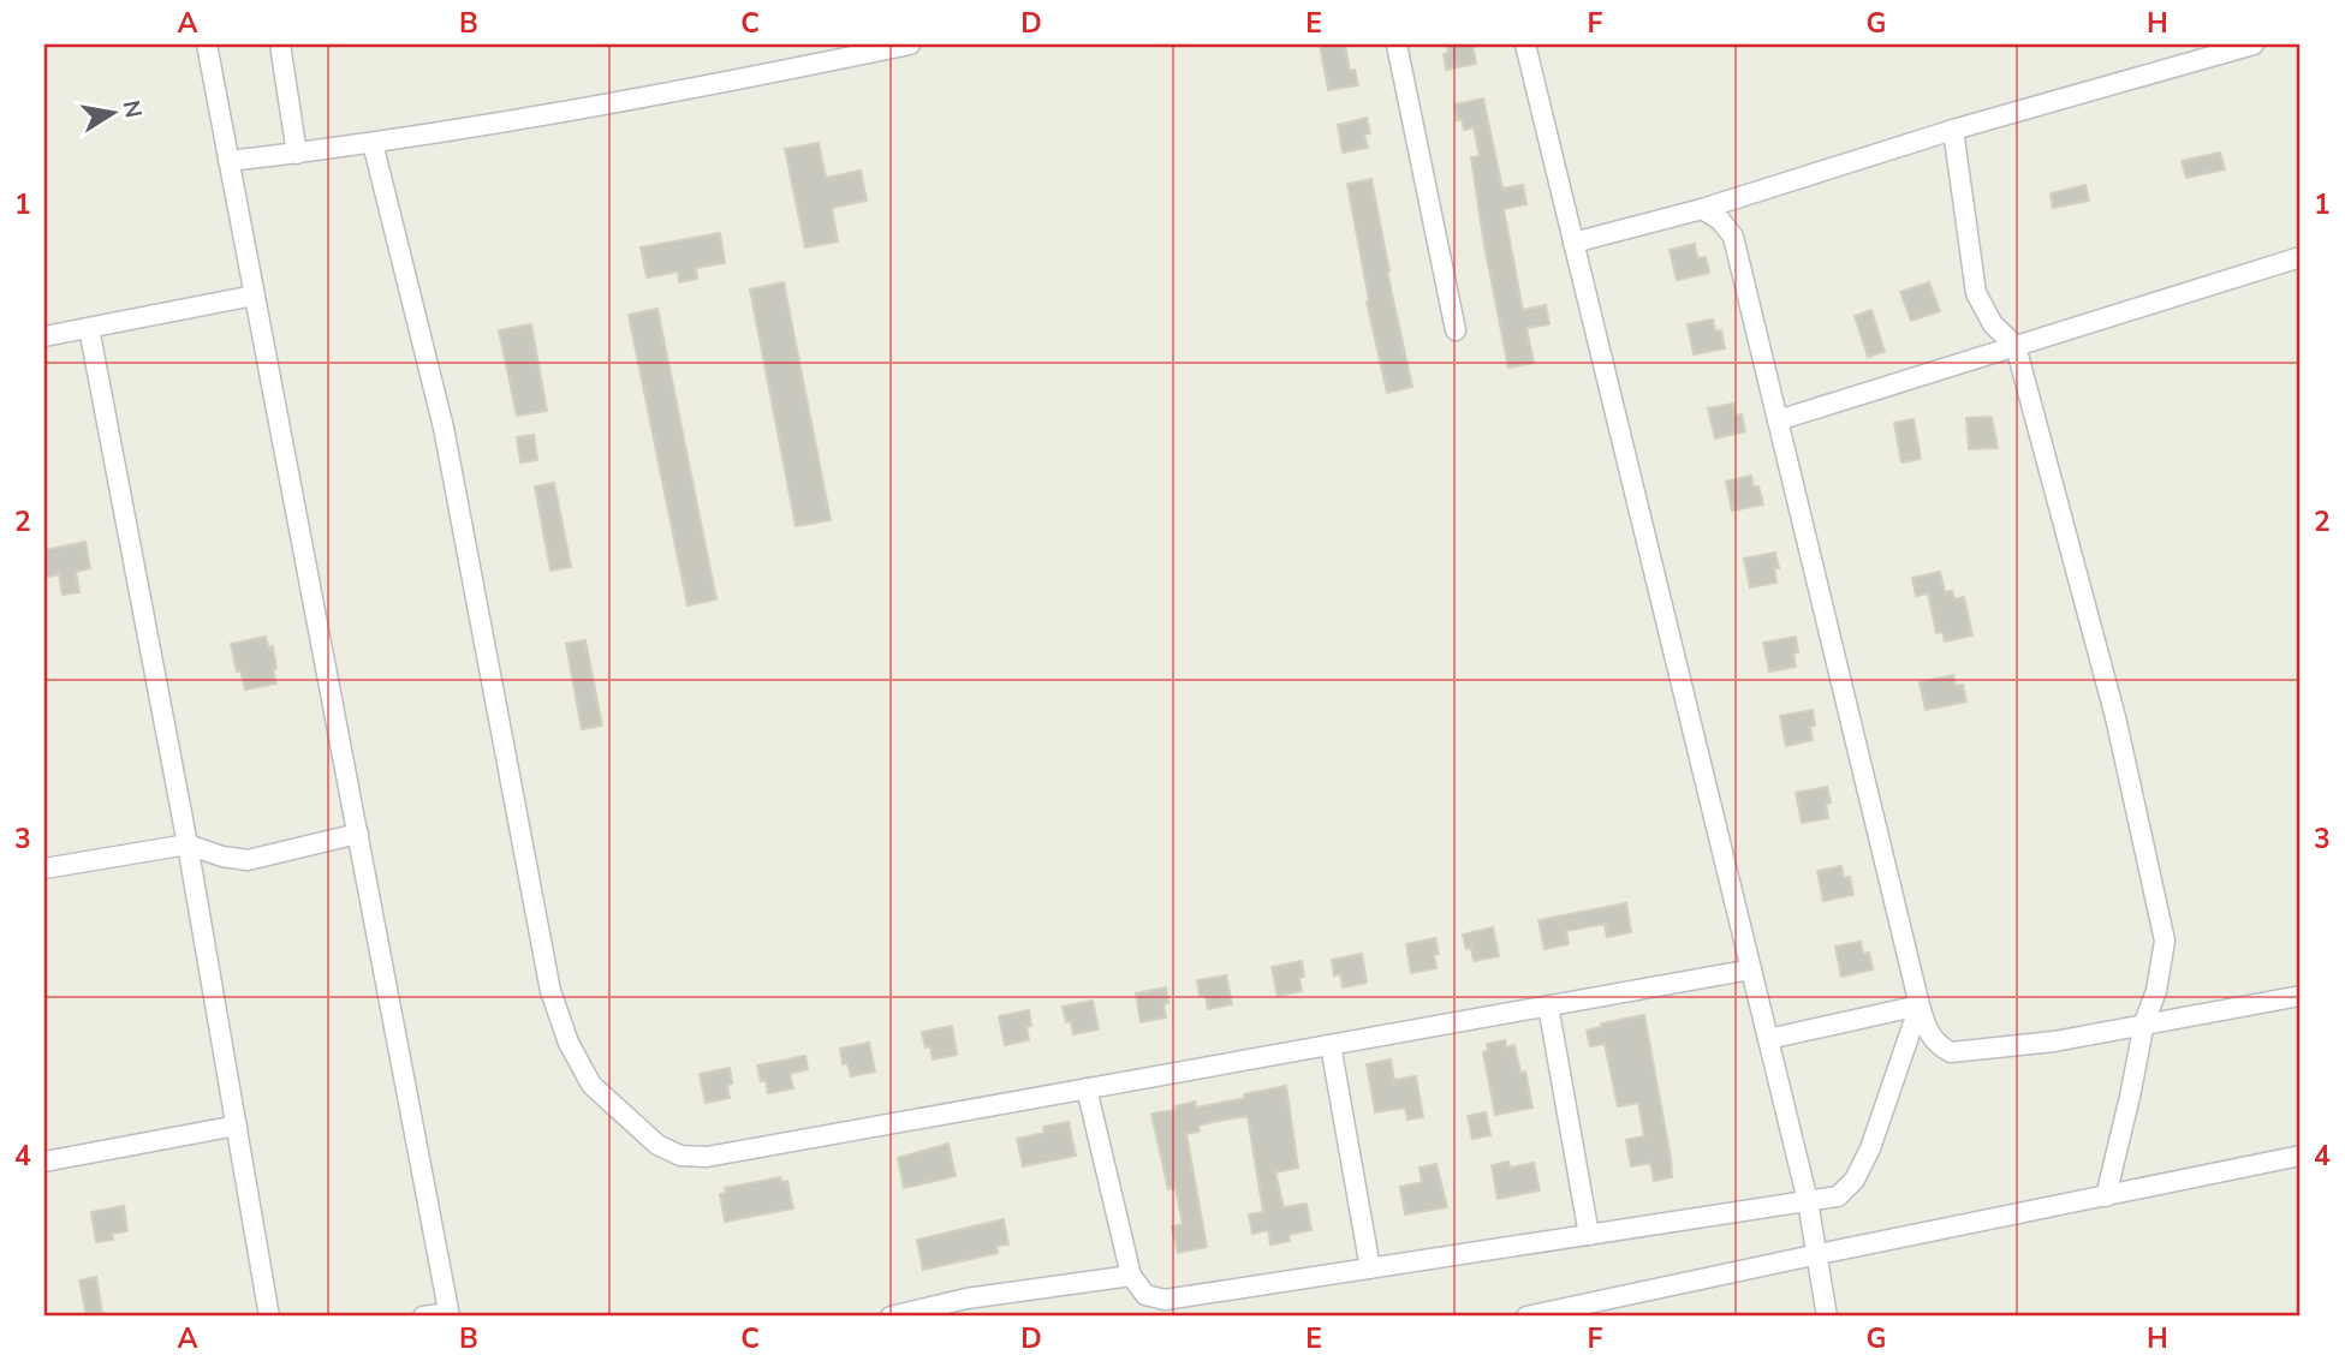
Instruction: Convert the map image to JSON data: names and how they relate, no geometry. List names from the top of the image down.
{
  "north": "right",
  "grid": {
    "columns": [
      "A",
      "B",
      "C",
      "D",
      "E",
      "F",
      "G",
      "H"
    ],
    "rows": [
      "1",
      "2",
      "3",
      "4"
    ]
  }
}
